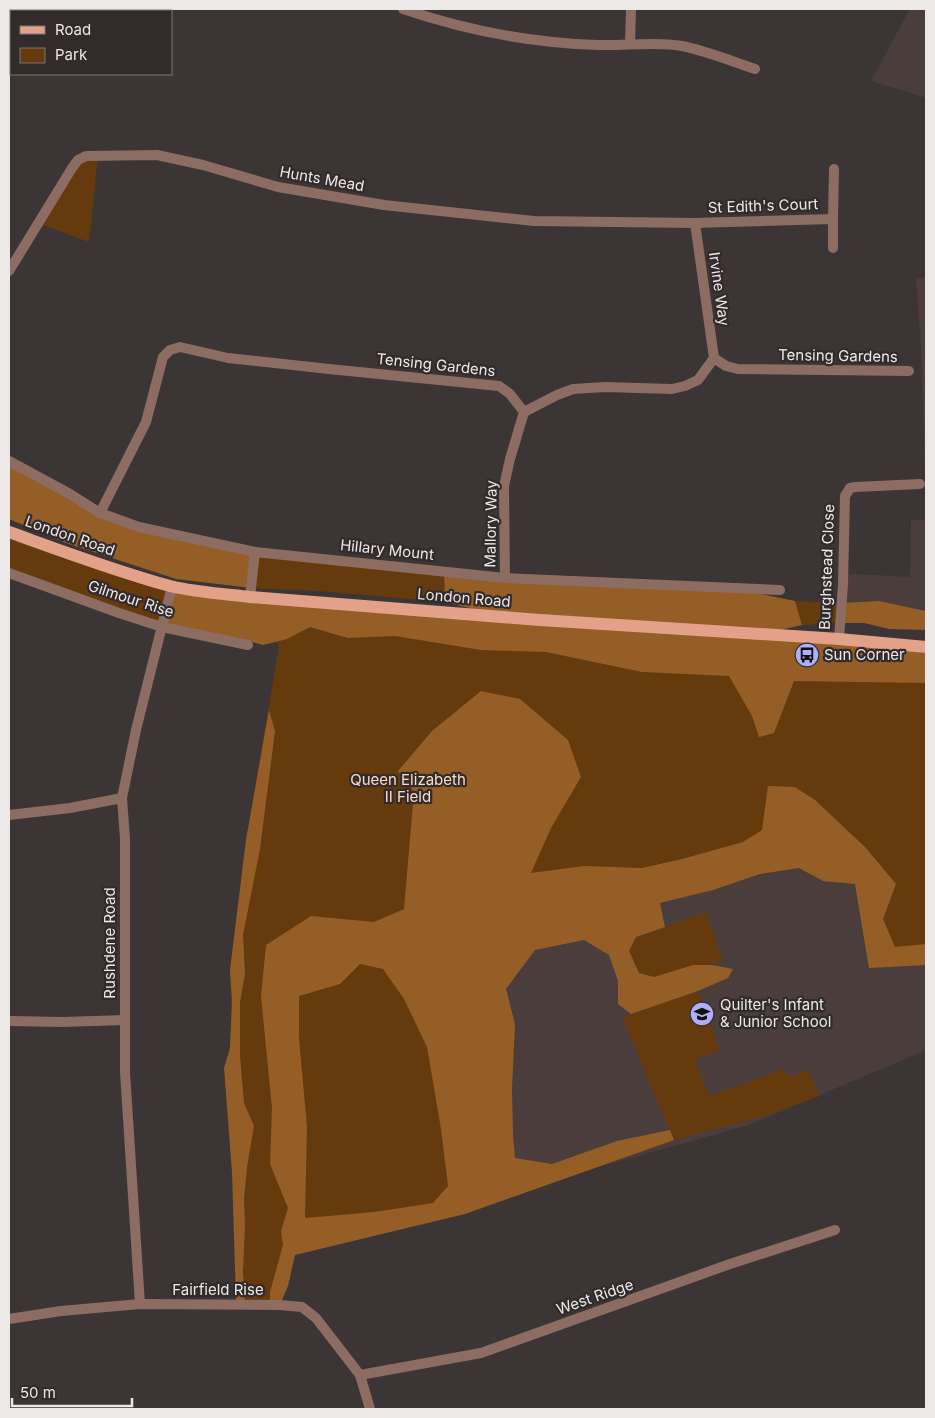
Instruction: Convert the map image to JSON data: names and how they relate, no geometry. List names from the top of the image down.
{
  "streets": {
    "main road": ["London Road"],
    "street": [
      "Hunts Mead",
      "St Edith's Court",
      "Irvine Way",
      "Tensing Gardens",
      "Mallory Way",
      "Hillary Mount",
      "Burghstead Close",
      "Gilmour Rise",
      "Rushdene Road",
      "Fairfield Rise",
      "West Ridge"
    ]
  },
  "crossings": [
    ["Hunts Mead", "St Edith's Court"],
    ["Hunts Mead", "Irvine Way"],
    ["St Edith's Court", "Irvine Way"],
    ["Irvine Way", "Tensing Gardens"],
    ["Tensing Gardens", "Mallory Way"],
    ["Tensing Gardens", "Hillary Mount"],
    ["Mallory Way", "Hillary Mount"],
    ["London Road", "Burghstead Close"],
    ["London Road", "Rushdene Road"],
    ["Gilmour Rise", "Rushdene Road"],
    ["Rushdene Road", "Fairfield Rise"],
    ["Fairfield Rise", "West Ridge"]
  ],
  "parks": ["Queen Elizabeth II Field"],
  "places": {
    "bus stop": ["Sun Corner"],
    "school or university": ["Quilter's Infant & Junior School"]
  },
  "legend": ["Road", "Park"],
  "scale_bar": "50 m"
}
